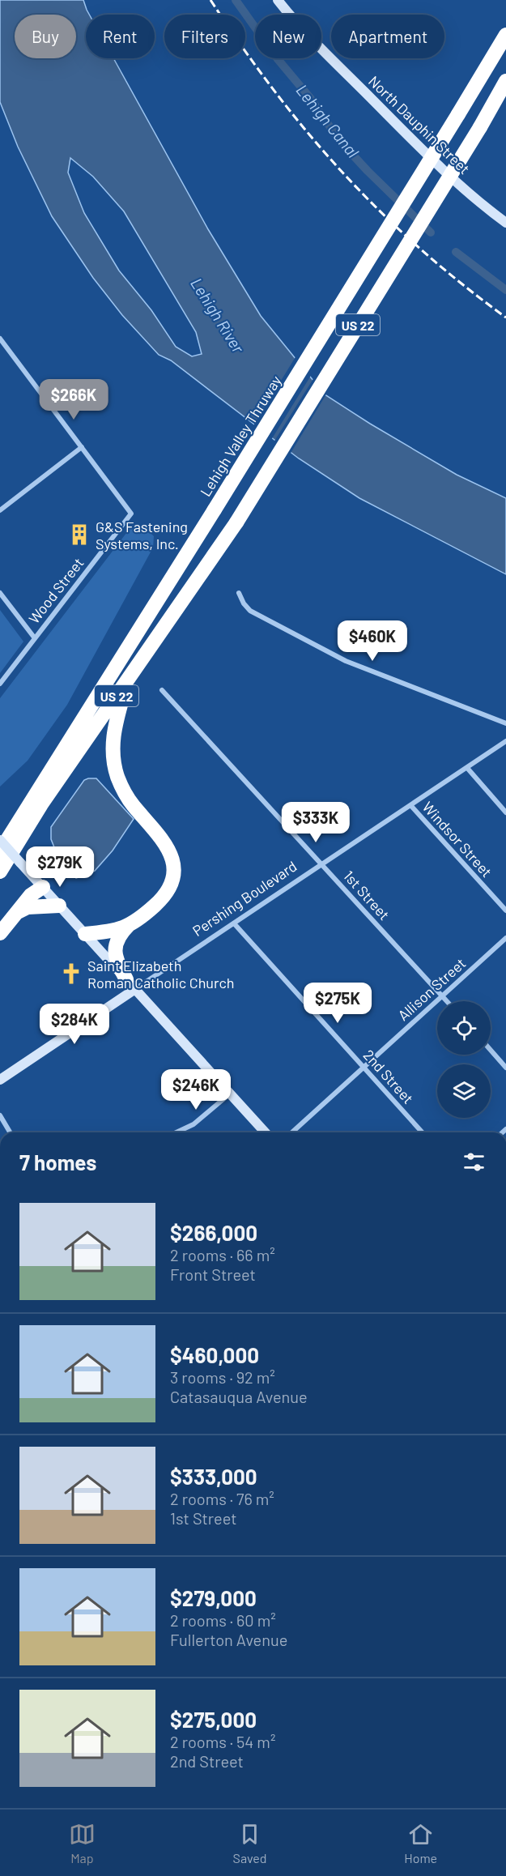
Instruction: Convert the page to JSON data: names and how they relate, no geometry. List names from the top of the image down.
{
  "streets": {
    "highway": ["US 22", "Lehigh Valley Thruway"],
    "street": [
      "North Dauphin Street",
      "Wood Street",
      "Windsor Street",
      "1st Street",
      "Pershing Boulevard",
      "Allison Street",
      "2nd Street"
    ]
  },
  "crossings": [
    ["Windsor Street", "Pershing Boulevard"],
    ["1st Street", "Pershing Boulevard"],
    ["1st Street", "Allison Street"],
    ["Pershing Boulevard", "2nd Street"],
    ["Allison Street", "2nd Street"]
  ],
  "water": ["Lehigh Canal", "Lehigh River"],
  "places": {
    "building": ["G&S Fastening Systems, Inc."],
    "church": ["Saint Elizabeth Roman Catholic Church"]
  },
  "page": {
    "chip": [
      "Buy",
      "Rent",
      "Filters",
      "New",
      "Apartment"
    ],
    "price": [
      "$266K",
      "$460K",
      "$333K",
      "$279K",
      "$275K",
      "$284K",
      "$246K"
    ],
    "heading": "7 homes",
    "list": [
      {
        "name": "$266,000",
        "note": "2 rooms · 66 m² · Front Street"
      },
      {
        "name": "$460,000",
        "note": "3 rooms · 92 m² · Catasauqua Avenue"
      },
      {
        "name": "$333,000",
        "note": "2 rooms · 76 m² · 1st Street"
      },
      {
        "name": "$279,000",
        "note": "2 rooms · 60 m² · Fullerton Avenue"
      },
      {
        "name": "$275,000",
        "note": "2 rooms · 54 m² · 2nd Street"
      }
    ],
    "tabs": ["Map", "Saved", "Home"]
  }
}
